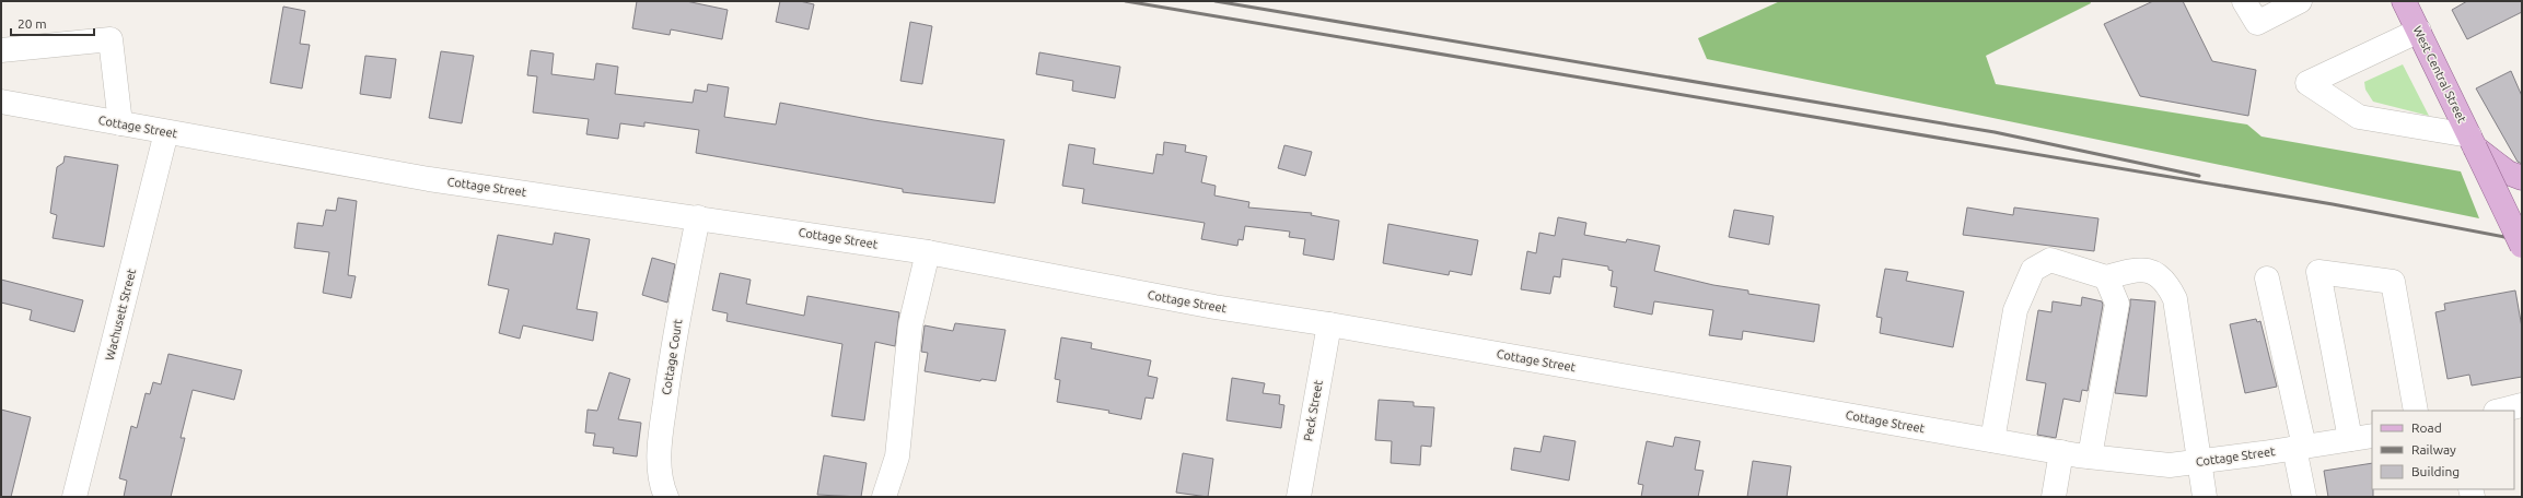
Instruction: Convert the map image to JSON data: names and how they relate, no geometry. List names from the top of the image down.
{
  "streets": {
    "main road": ["West Central Street"],
    "street": [
      "Cottage Street",
      "Wachusett Street",
      "Cottage Court",
      "Peck Street"
    ]
  },
  "crossings": [
    ["Cottage Street", "Wachusett Street"],
    ["Cottage Street", "Cottage Court"],
    ["Cottage Street", "Peck Street"]
  ],
  "legend": ["Road", "Railway", "Building"],
  "scale_bar": "20 m"
}
